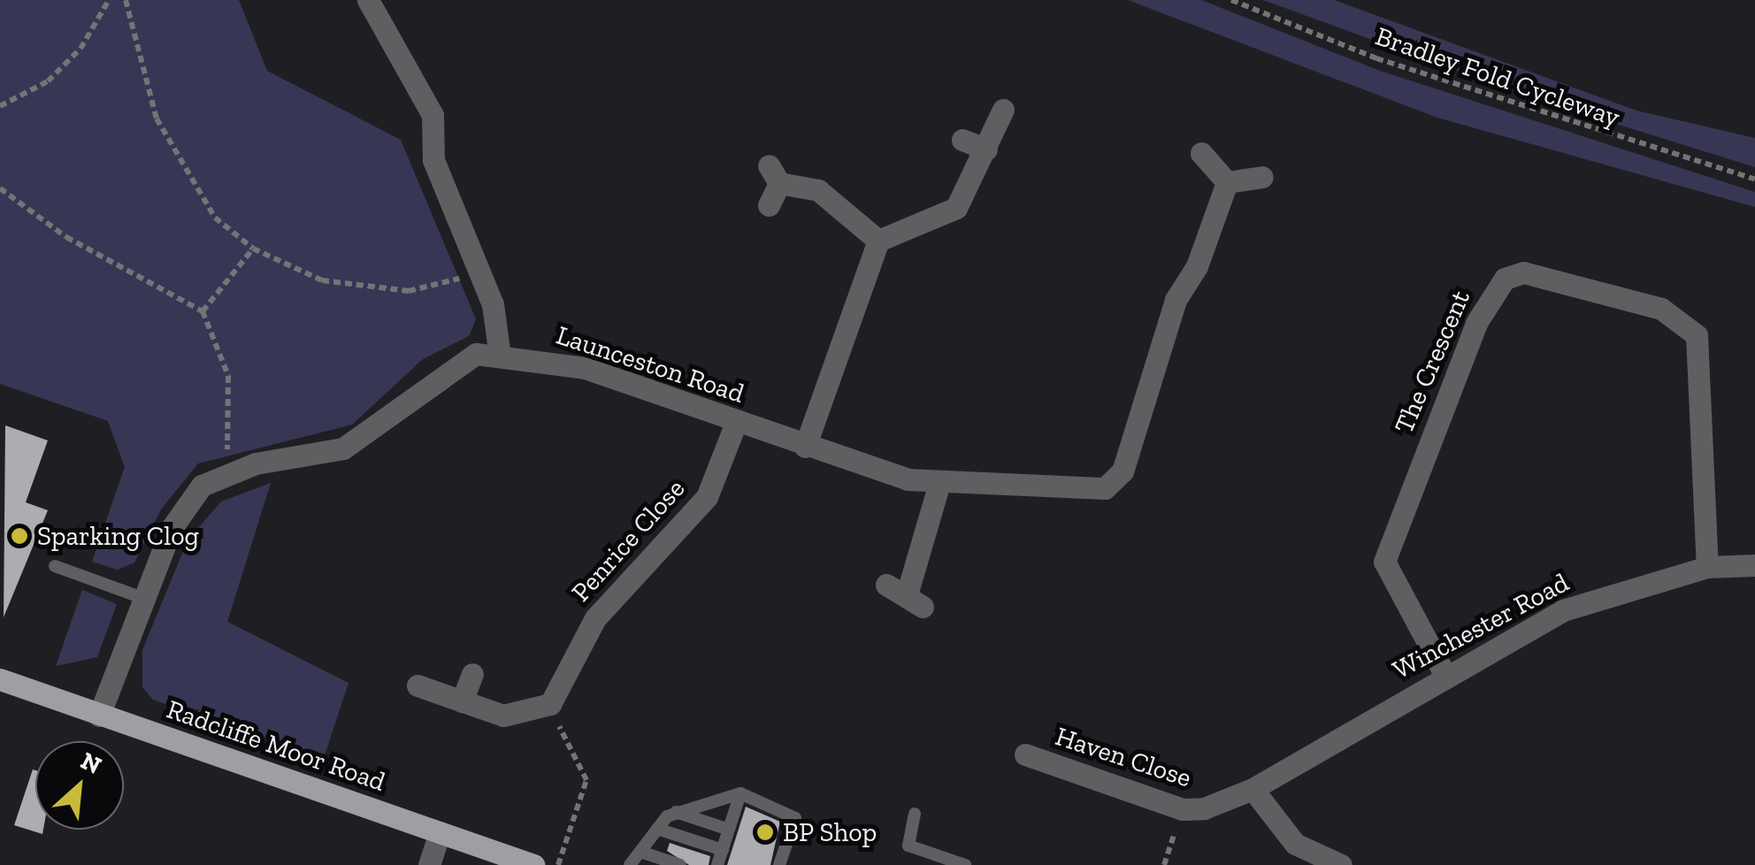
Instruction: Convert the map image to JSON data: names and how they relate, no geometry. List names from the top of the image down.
{
  "streets": {
    "main road": ["Radcliffe Moor Road"],
    "street": [
      "The Crescent",
      "Launceston Road",
      "Penrice Close",
      "Winchester Road",
      "Haven Close"
    ],
    "path": ["Bradley Fold Cycleway"]
  },
  "crossings": [
    ["The Crescent", "Winchester Road"],
    ["Launceston Road", "Penrice Close"],
    ["Launceston Road", "Radcliffe Moor Road"],
    ["Winchester Road", "Haven Close"]
  ],
  "places": ["Sparking Clog", "BP Shop"],
  "north": "top right"
}
